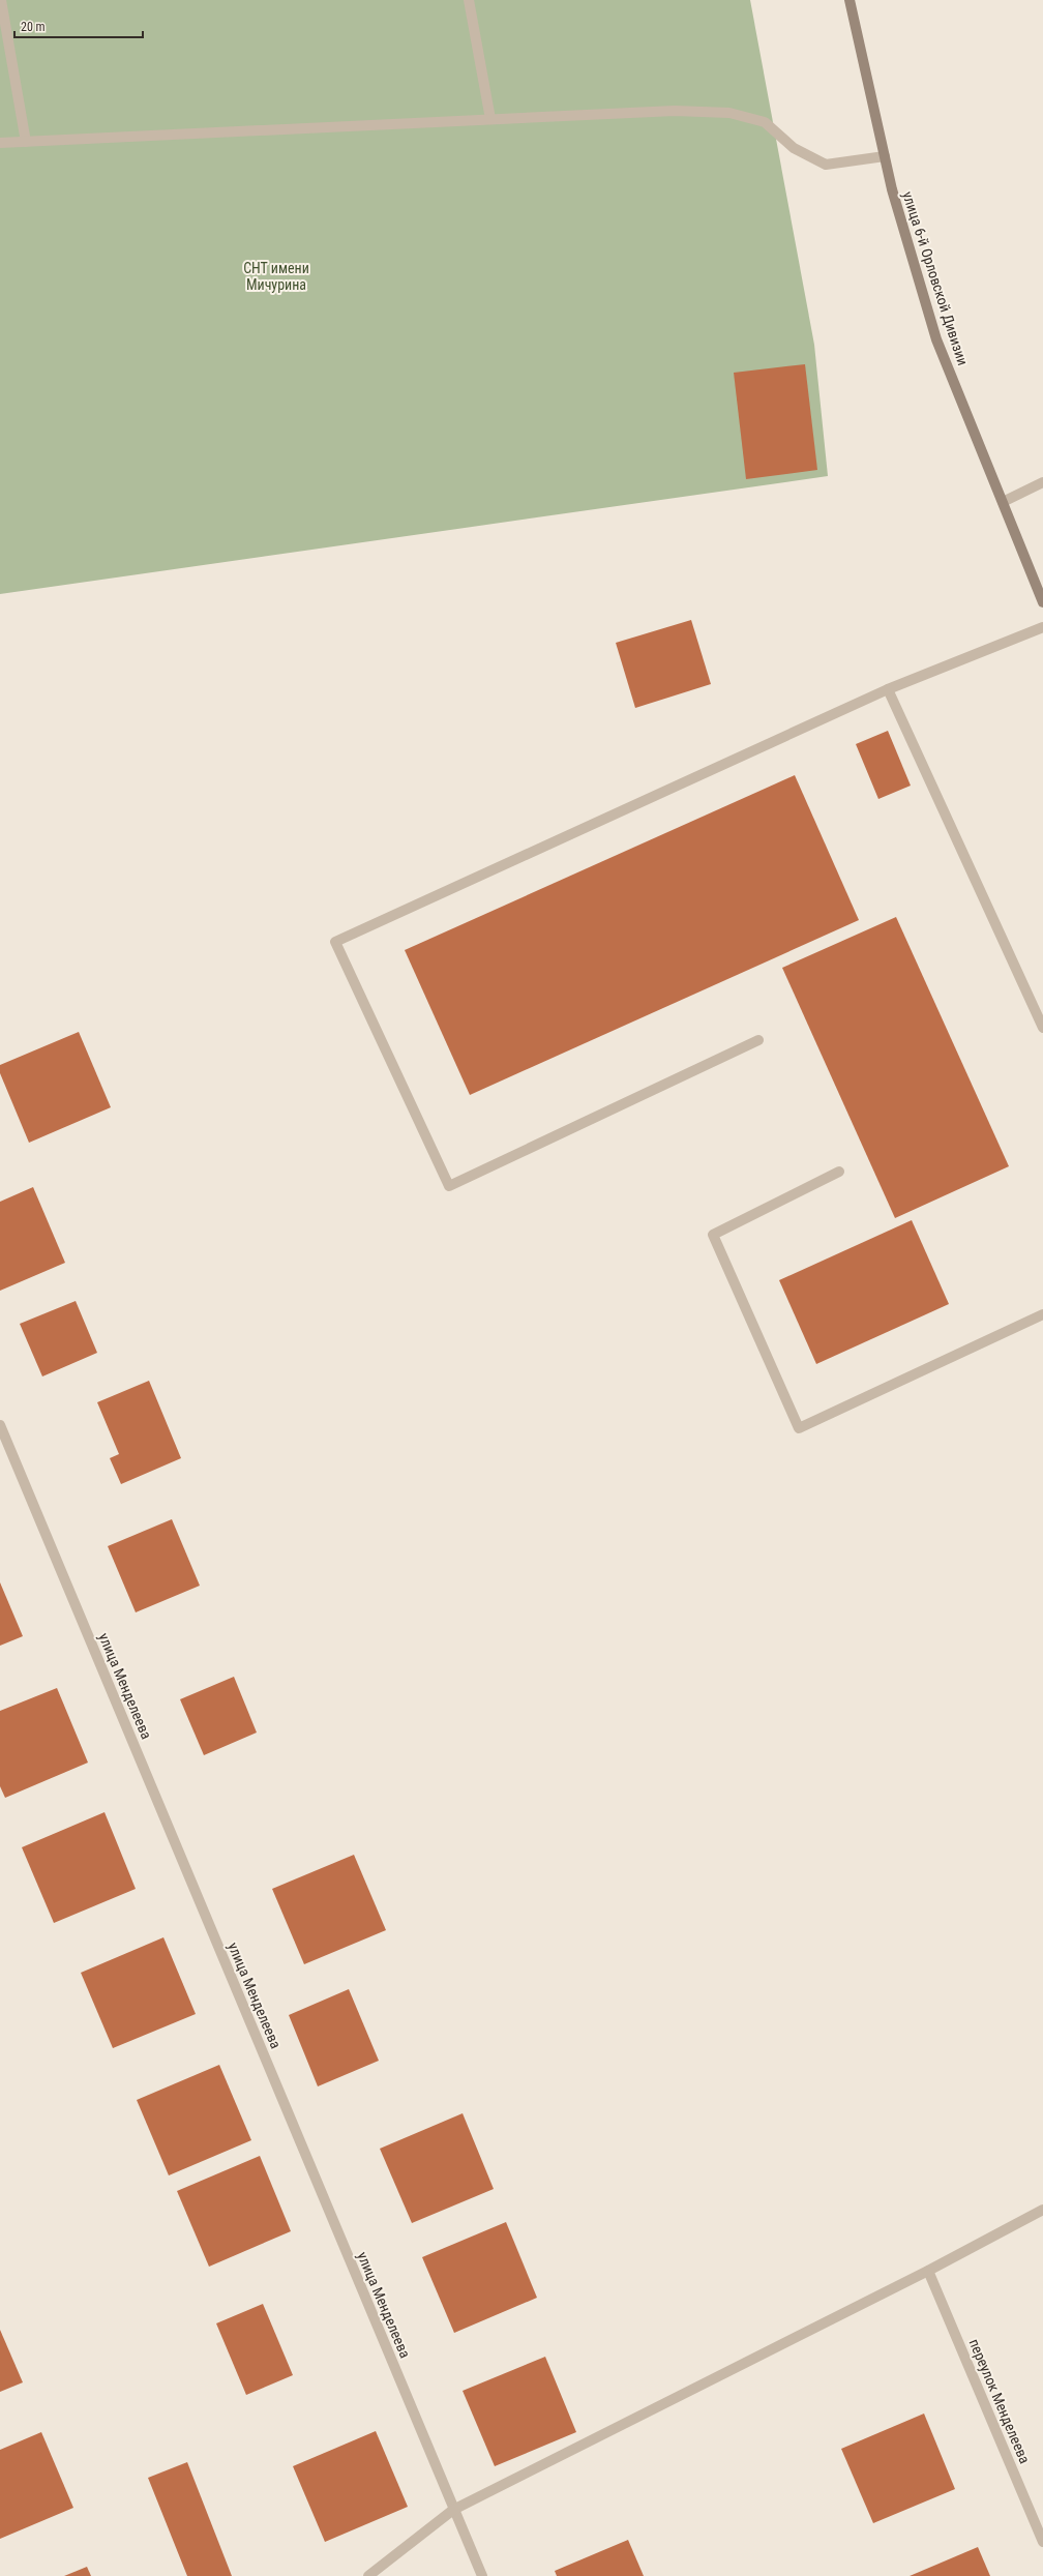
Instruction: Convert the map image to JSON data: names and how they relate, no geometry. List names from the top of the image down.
{
  "streets": {
    "street": ["улица 6-й Орловской Дивизии", "улица Менделеева", "переулок Менделеева"]
  },
  "parks": ["СНТ имени Мичурина"],
  "scale_bar": "20 m"
}
